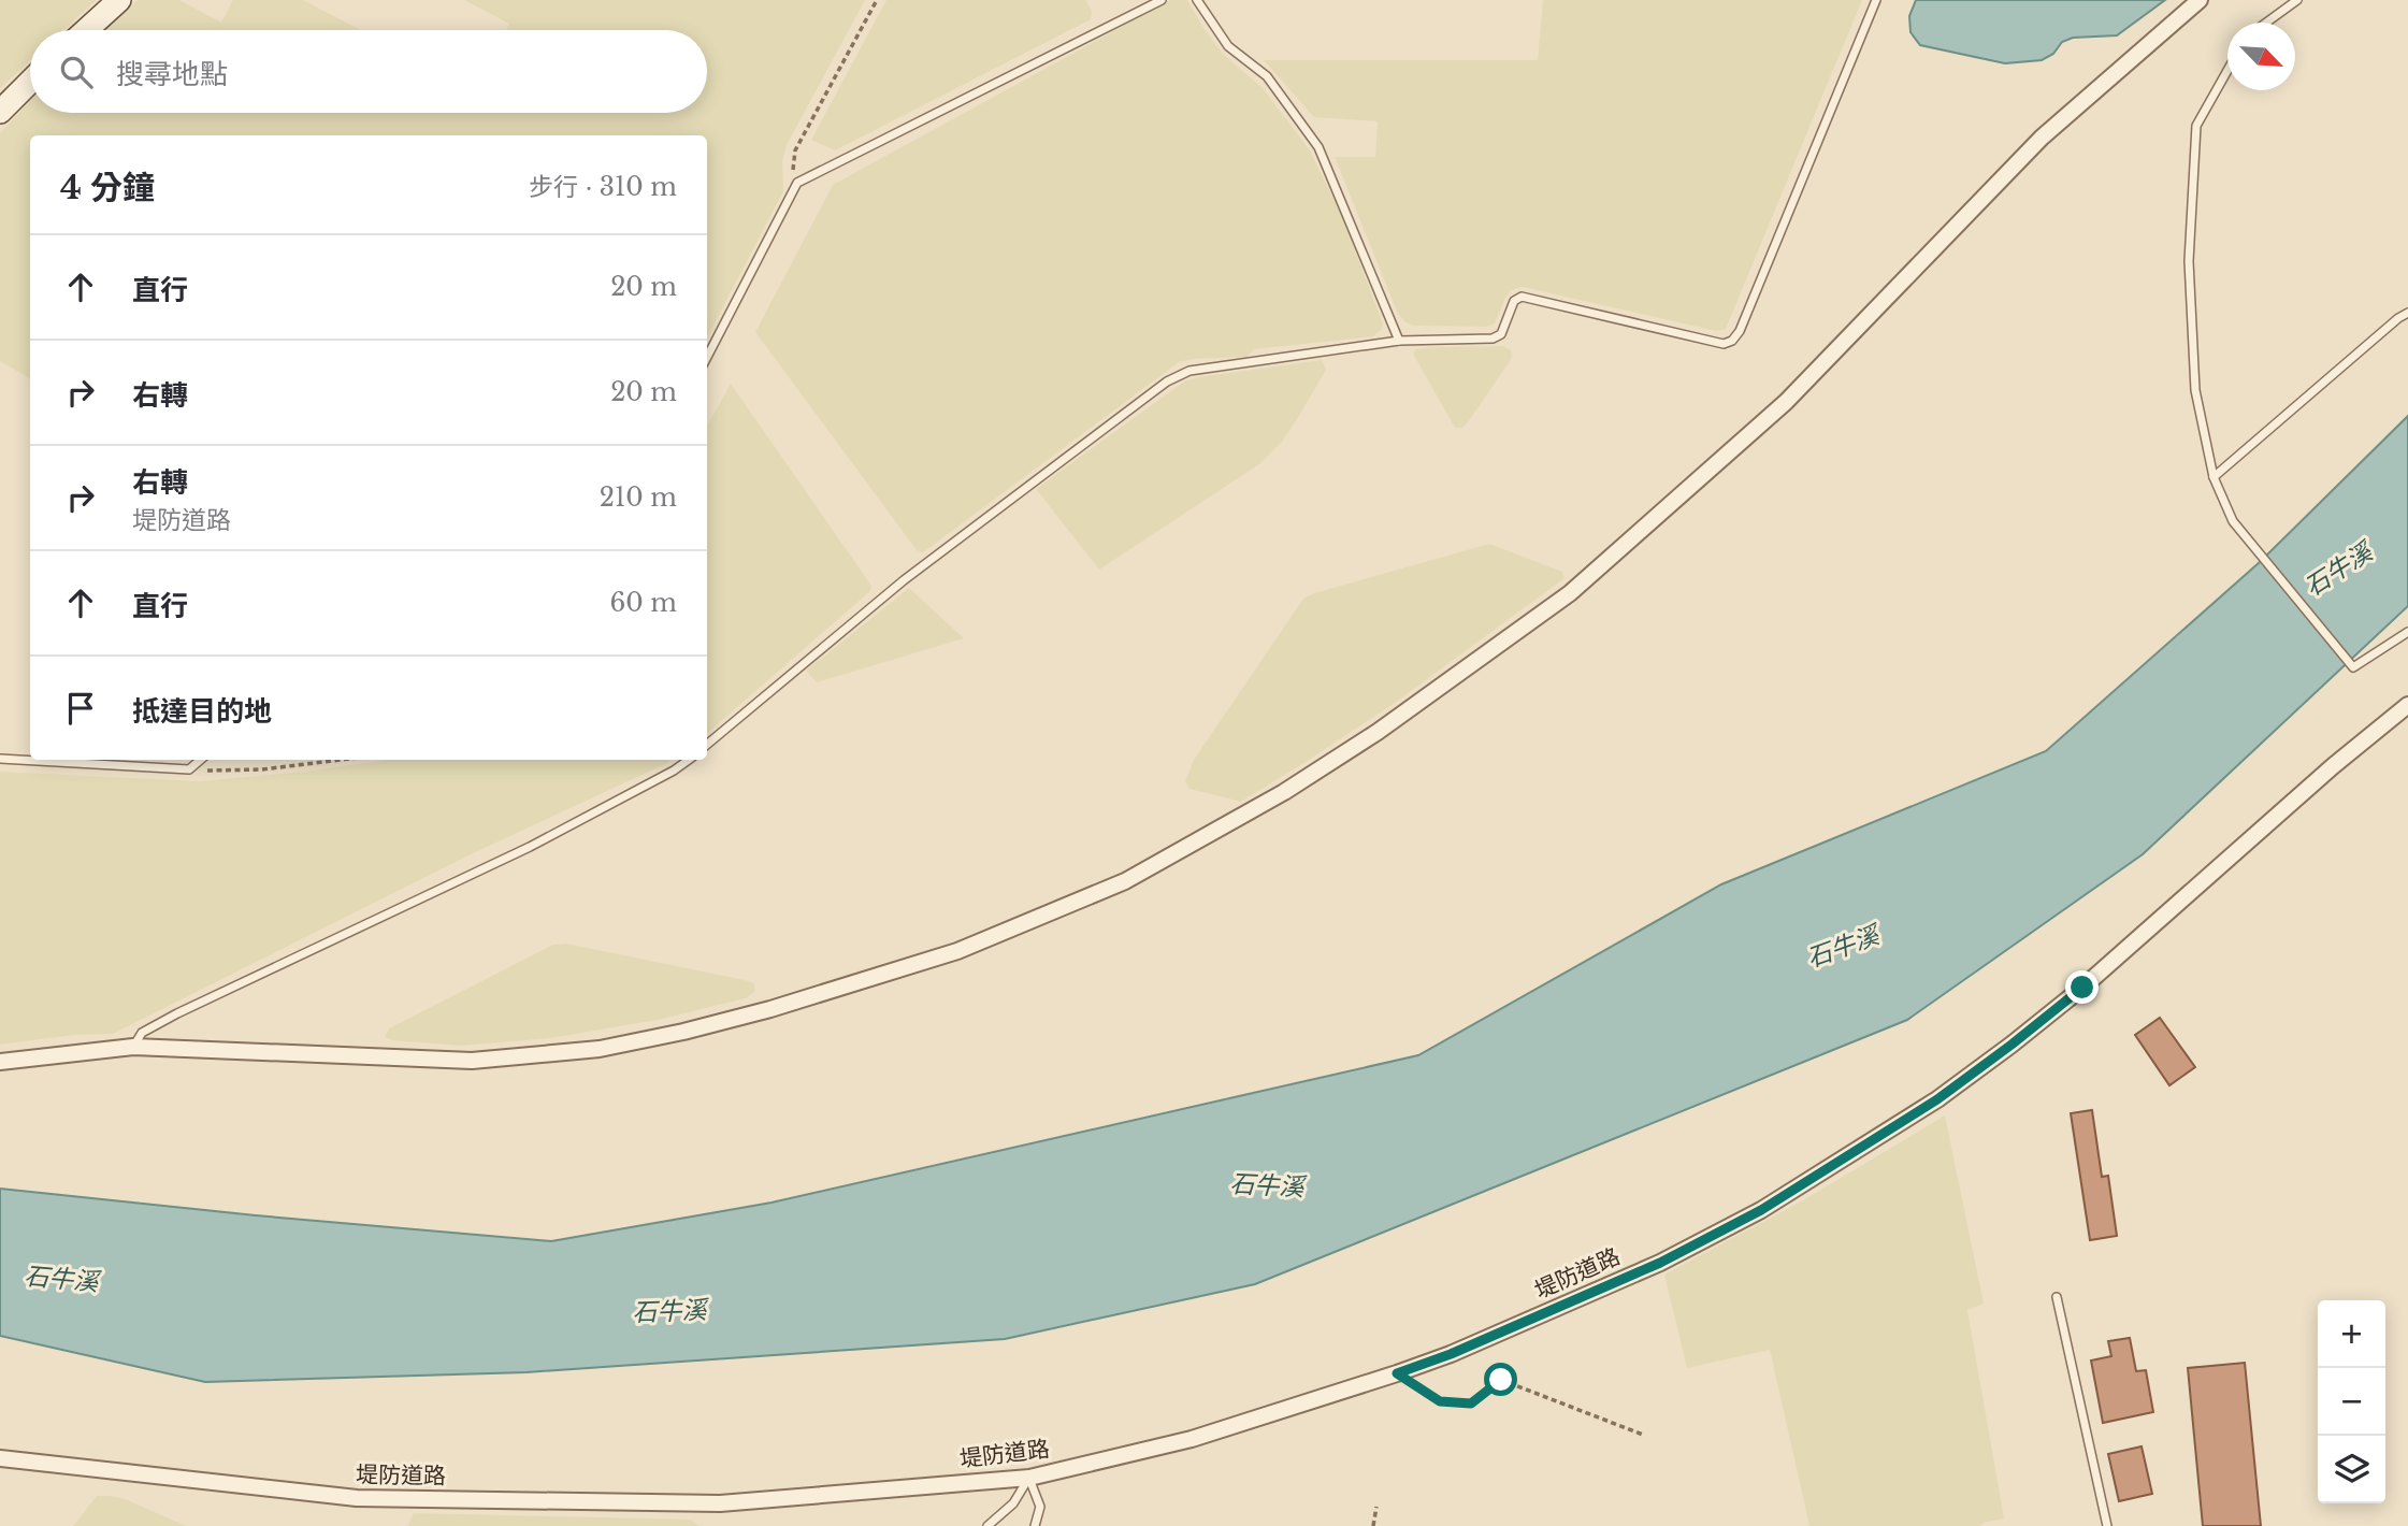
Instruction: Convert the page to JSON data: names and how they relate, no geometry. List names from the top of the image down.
{
  "streets": {
    "street": ["堤防道路"]
  },
  "water": ["石牛溪"],
  "north": "bottom right",
  "page": {
    "search": "搜尋地點",
    "heading": ["4 分鐘", "步行 · 310 m"],
    "list": [
      ["直行", "20 m"],
      ["右轉", "20 m"],
      ["右轉", "堤防道路", "210 m"],
      ["直行", "60 m"],
      "抵達目的地"
    ],
    "map_buttons": ["+", "−"]
  }
}
